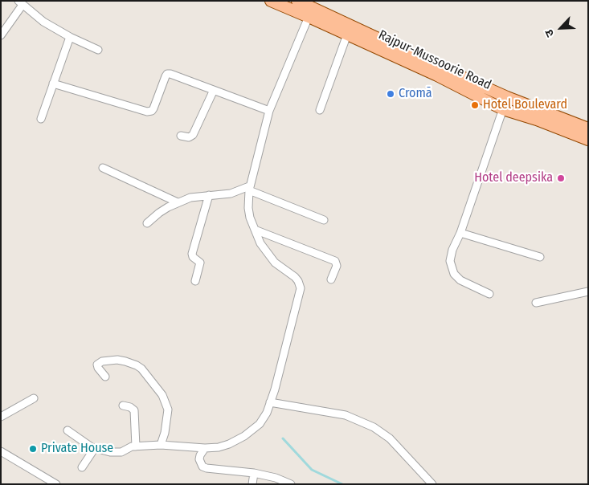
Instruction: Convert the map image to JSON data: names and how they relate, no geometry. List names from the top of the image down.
{
  "streets": {
    "main road": ["Rajpur-Mussoorie Road"]
  },
  "places": [
    "Cromā",
    "Hotel Boulevard",
    "Hotel deepsika",
    "Private House"
  ],
  "north": "bottom left"
}
